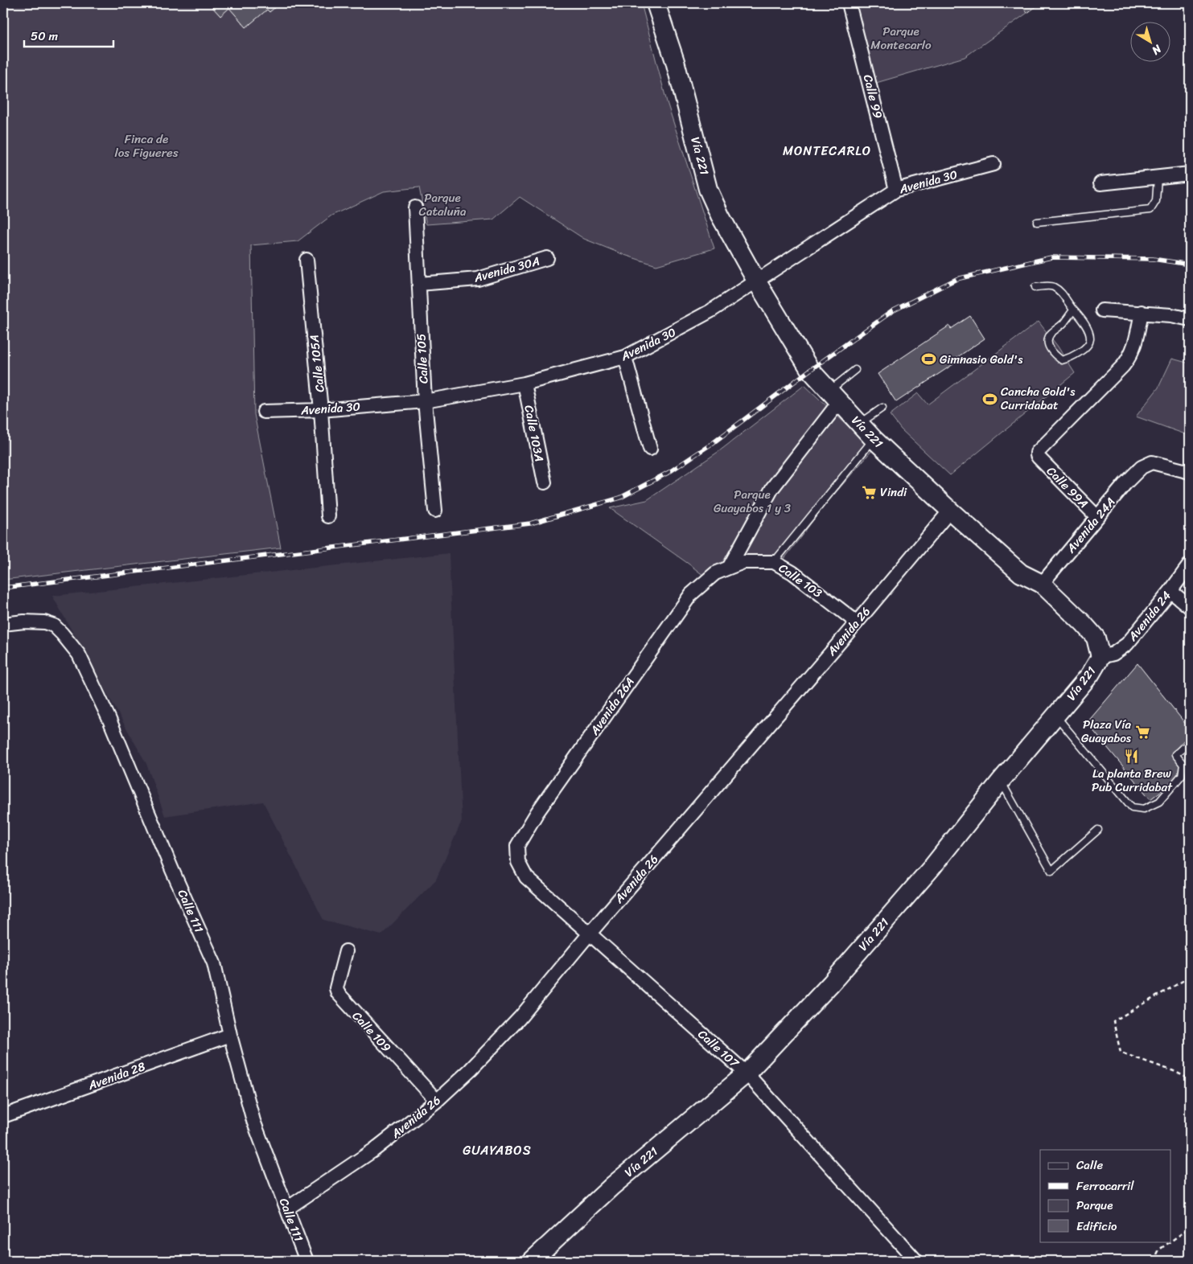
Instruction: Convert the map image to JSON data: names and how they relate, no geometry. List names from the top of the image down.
{
  "streets": {
    "main road": ["Vía 221"],
    "street": [
      "Calle 99",
      "Avenida 30",
      "Avenida 30A",
      "Calle 105",
      "Calle 105A",
      "Calle 103A",
      "Calle 99A",
      "Avenida 24A",
      "Calle 103",
      "Avenida 24",
      "Avenida 26",
      "Avenida 26A",
      "Calle 111",
      "Calle 109",
      "Calle 107",
      "Avenida 28"
    ]
  },
  "crossings": [
    ["Calle 99", "Avenida 30"],
    ["Vía 221", "Avenida 30"],
    ["Vía 221", "Avenida 24A"],
    ["Vía 221", "Avenida 24"],
    ["Vía 221", "Avenida 26"],
    ["Vía 221", "Calle 107"],
    ["Avenida 30", "Calle 105"],
    ["Avenida 30", "Calle 105A"],
    ["Avenida 30", "Calle 103A"],
    ["Avenida 30A", "Calle 105"],
    ["Calle 99A", "Avenida 24A"],
    ["Calle 103", "Avenida 26"],
    ["Calle 103", "Avenida 26A"],
    ["Avenida 26", "Calle 111"],
    ["Avenida 26", "Calle 109"],
    ["Avenida 26", "Calle 107"],
    ["Avenida 26A", "Calle 107"],
    ["Calle 111", "Avenida 28"]
  ],
  "districts": ["MONTECARLO", "GUAYABOS"],
  "parks": [
    "Parque Montecarlo",
    "Finca de los Figueres",
    "Parque Cataluña",
    "Parque Guayabos 1 y 3"
  ],
  "places": {
    "sports": ["Gimnasio Gold's", "Cancha Gold's Curridabat"],
    "supermarket": ["Vindi", "Plaza Vía Guayabos"],
    "restaurant": ["La planta Brew Pub Curridabat"]
  },
  "legend": [
    "Calle",
    "Ferrocarril",
    "Parque",
    "Edificio"
  ],
  "scale_bar": "50 m",
  "north": "bottom right"
}
